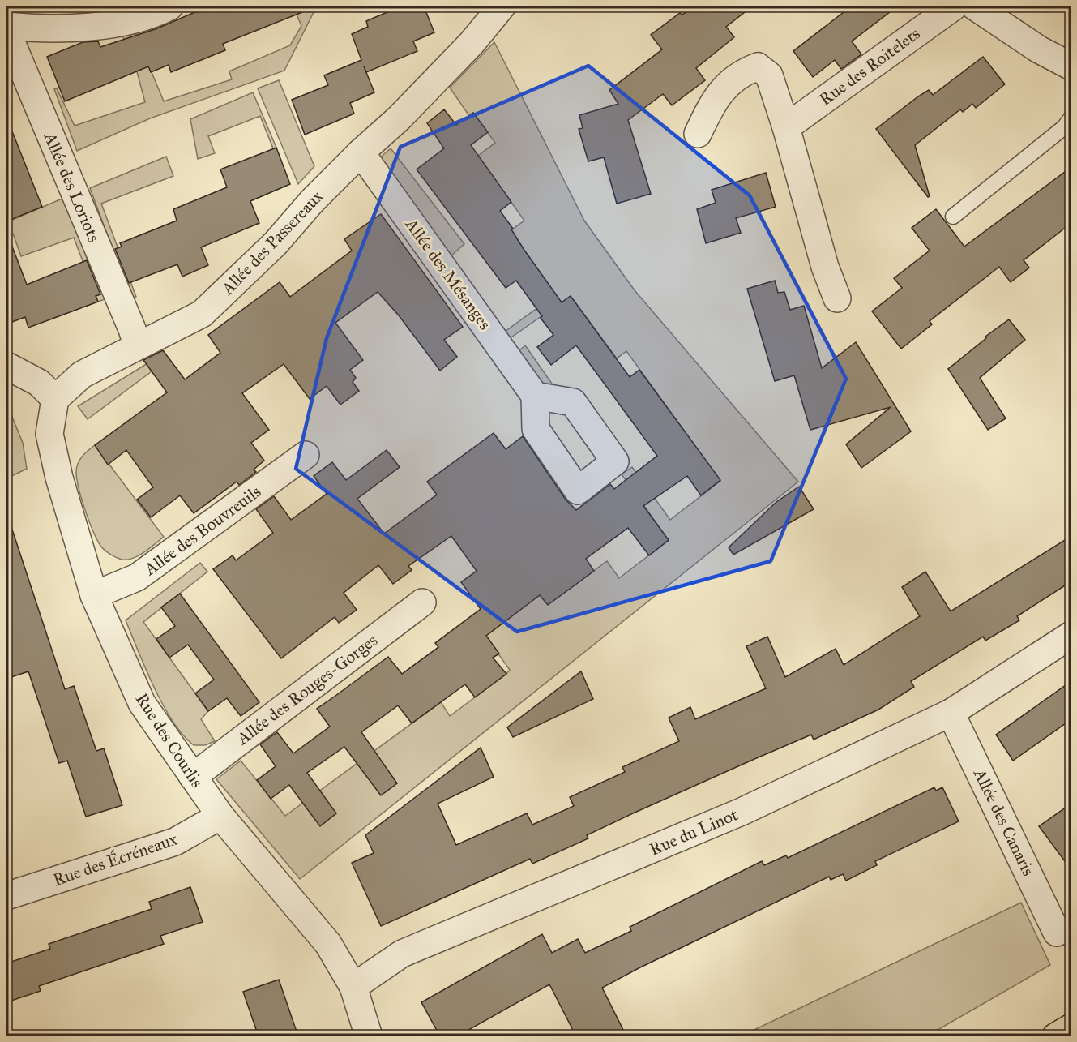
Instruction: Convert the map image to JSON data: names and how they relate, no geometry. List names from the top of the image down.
{
  "streets": {
    "street": [
      "Rue des Roitelets",
      "Allée des Loriots",
      "Allée des Passereaux",
      "Allée des Mésanges",
      "Allée des Bouvreuils",
      "Allée des Rouges-Gorges",
      "Rue des Courlis",
      "Allée des Canaris",
      "Rue du Linot",
      "Rue des Écréneaux"
    ]
  },
  "crossings": [
    ["Allée des Loriots", "Allée des Passereaux"],
    ["Allée des Passereaux", "Allée des Mésanges"],
    ["Allée des Passereaux", "Rue des Courlis"],
    ["Allée des Bouvreuils", "Rue des Courlis"],
    ["Allée des Rouges-Gorges", "Rue des Courlis"],
    ["Rue des Courlis", "Rue du Linot"],
    ["Rue des Courlis", "Rue des Écréneaux"],
    ["Allée des Canaris", "Rue du Linot"]
  ]
}
